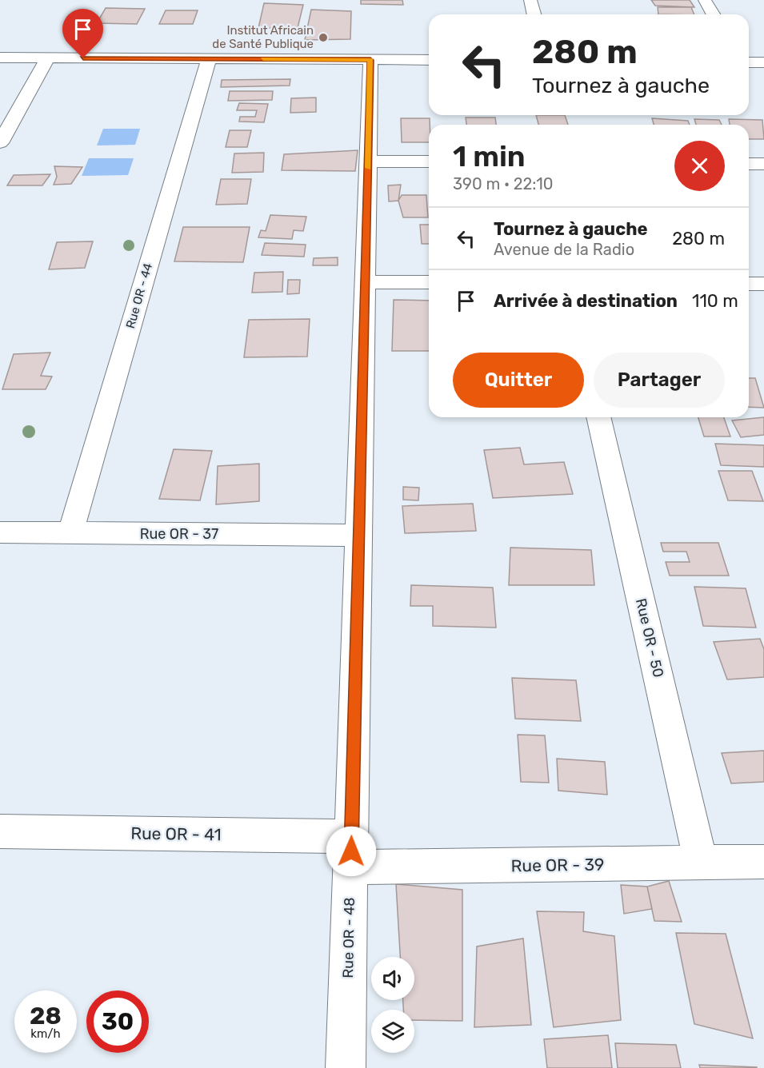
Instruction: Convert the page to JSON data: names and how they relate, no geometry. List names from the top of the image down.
{
  "streets": {
    "street": [
      "Rue OR - 44",
      "Rue OR - 37",
      "Rue OR - 50",
      "Rue OR - 41",
      "Rue OR - 39",
      "Rue OR - 48"
    ]
  },
  "crossings": [
    ["Rue OR - 44", "Rue OR - 37"],
    ["Rue OR - 37", "Rue OR - 48"],
    ["Rue OR - 50", "Rue OR - 39"],
    ["Rue OR - 41", "Rue OR - 39"],
    ["Rue OR - 41", "Rue OR - 48"],
    ["Rue OR - 39", "Rue OR - 48"]
  ],
  "places": ["Institut Africain de Santé Publique"],
  "page": {
    "turn": ["280 m", "Tournez à gauche"],
    "heading": ["1 min", "390 m · 22:10"],
    "list": [
      {
        "name": "Tournez à gauche",
        "note": "Avenue de la Radio",
        "value": "280 m"
      },
      {
        "name": "Arrivée à destination",
        "value": "110 m"
      }
    ],
    "buttons": ["Quitter", "Partager"],
    "speed": "28 km/h",
    "limit": "30"
  }
}
